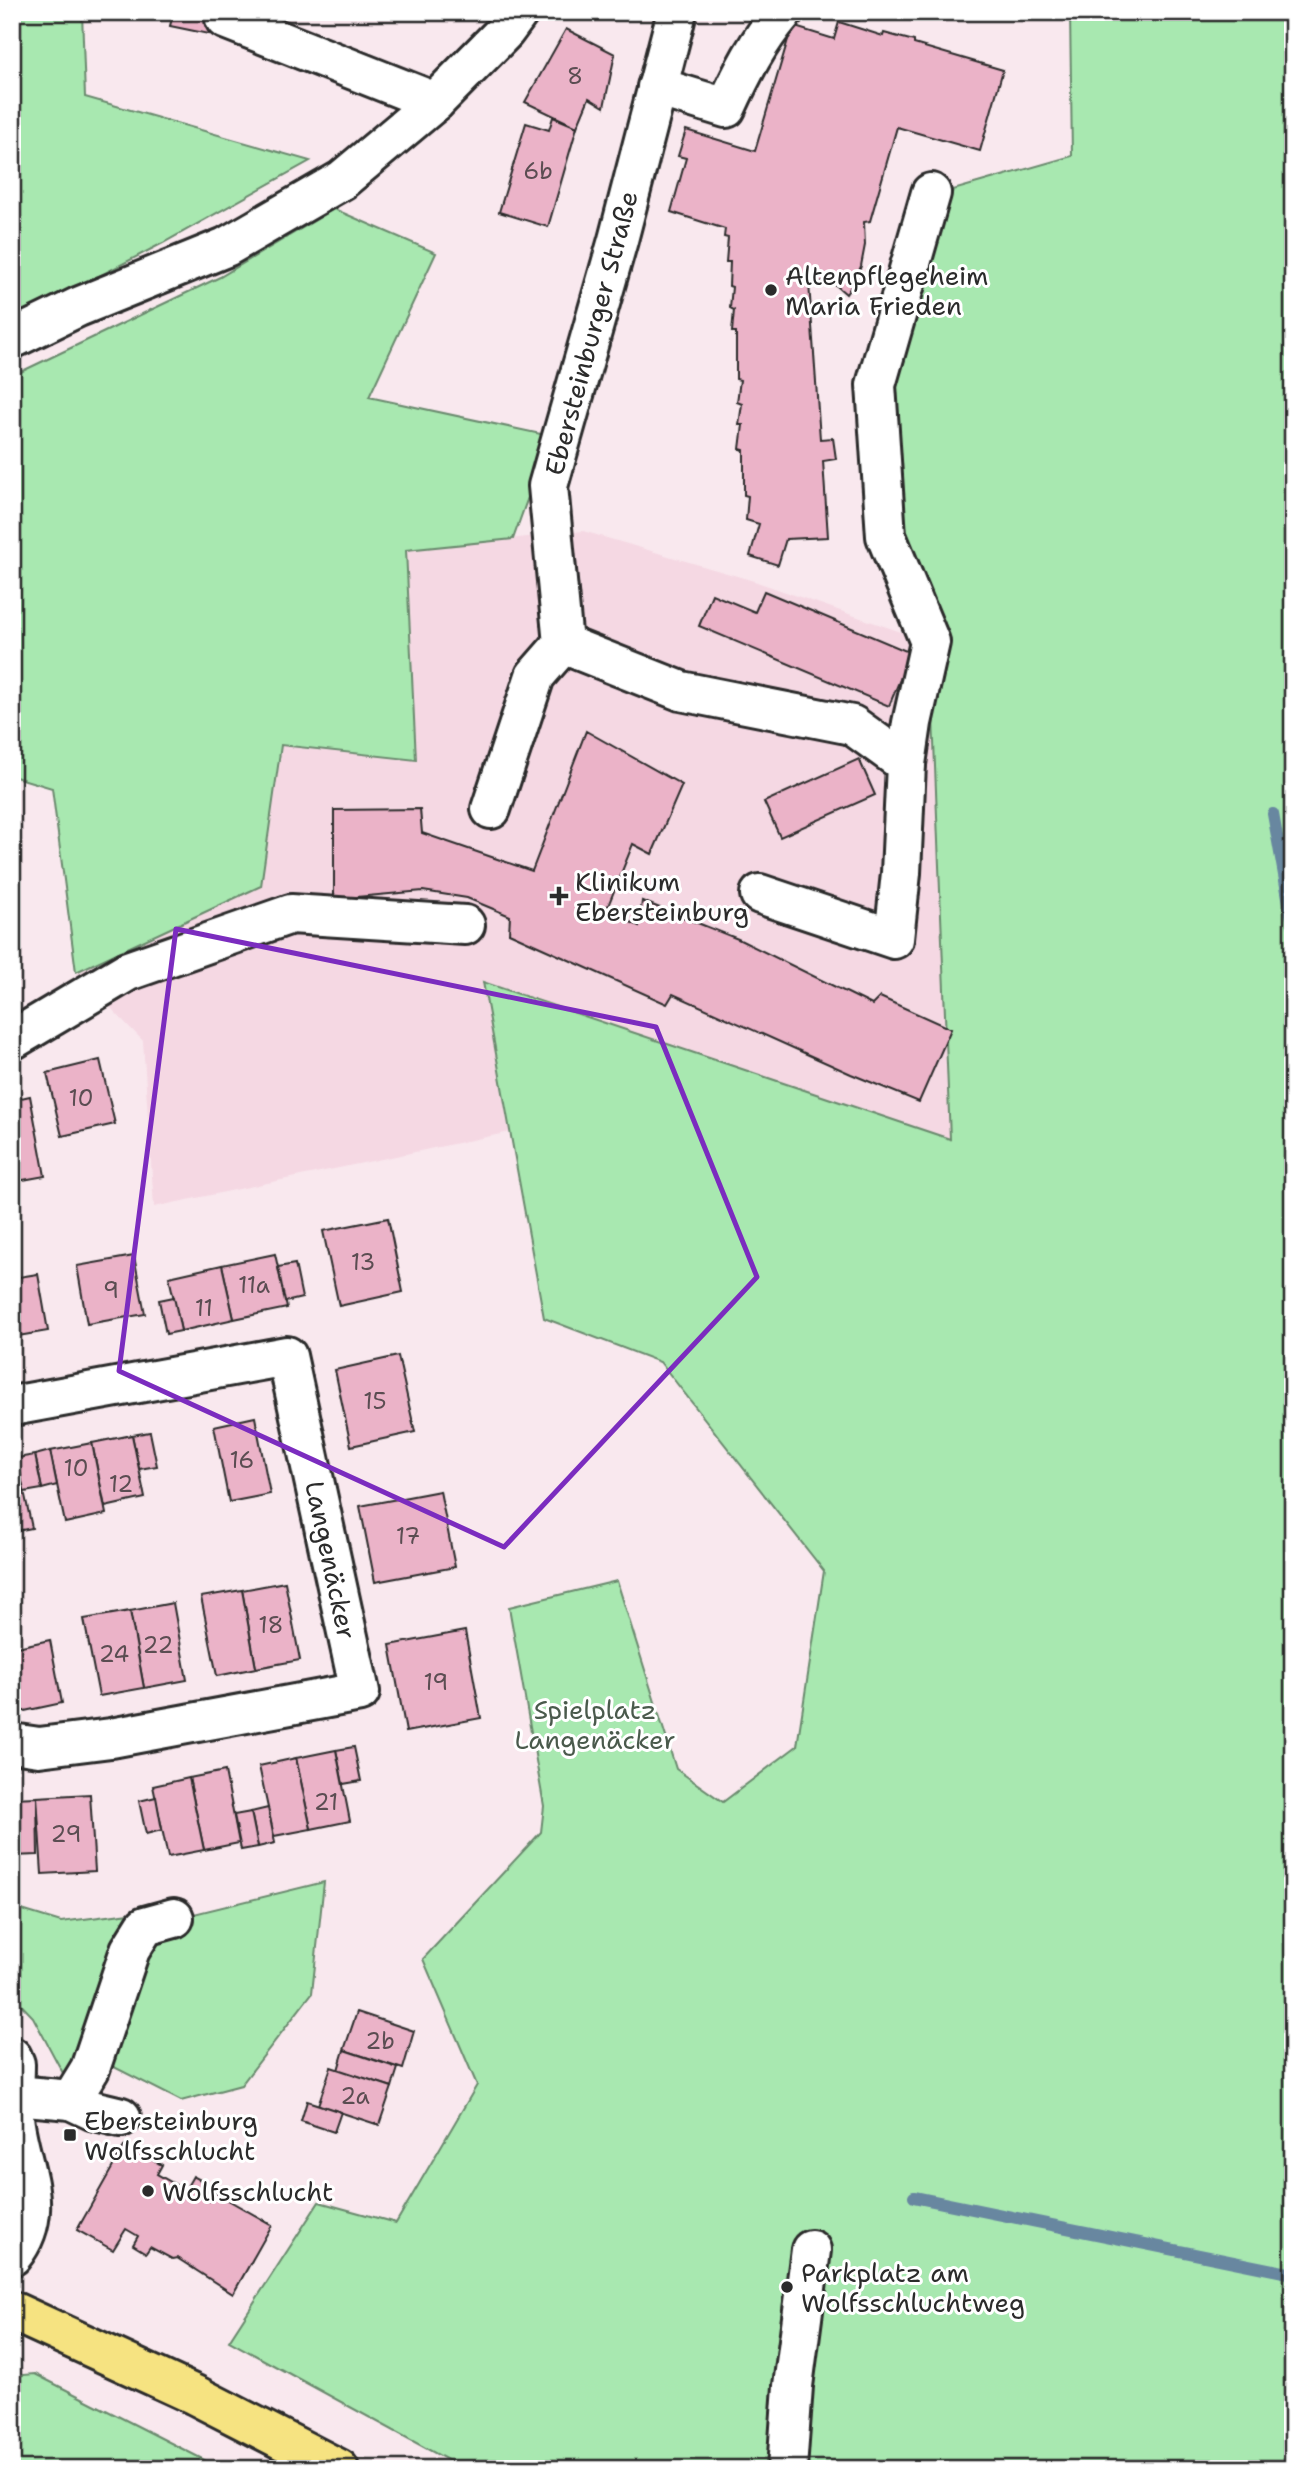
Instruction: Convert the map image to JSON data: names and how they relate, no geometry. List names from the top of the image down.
{
  "streets": {
    "street": ["Ebersteinburger Straße", "Langenäcker"]
  },
  "parks": ["Spielplatz Langenäcker"],
  "places": {
    "other": ["Altenpflegeheim Maria Frieden", "Wolfsschlucht", "Parkplatz am Wolfsschluchtweg"],
    "health": ["Klinikum Ebersteinburg"],
    "transit": ["Ebersteinburg Wolfsschlucht"]
  },
  "house_numbers": [
    "8",
    "6b",
    "10",
    "13",
    "11a",
    "9",
    "11",
    "15",
    "16",
    "10",
    "12",
    "17",
    "18",
    "22",
    "24",
    "19",
    "21",
    "29",
    "2b",
    "2a"
  ]
}
